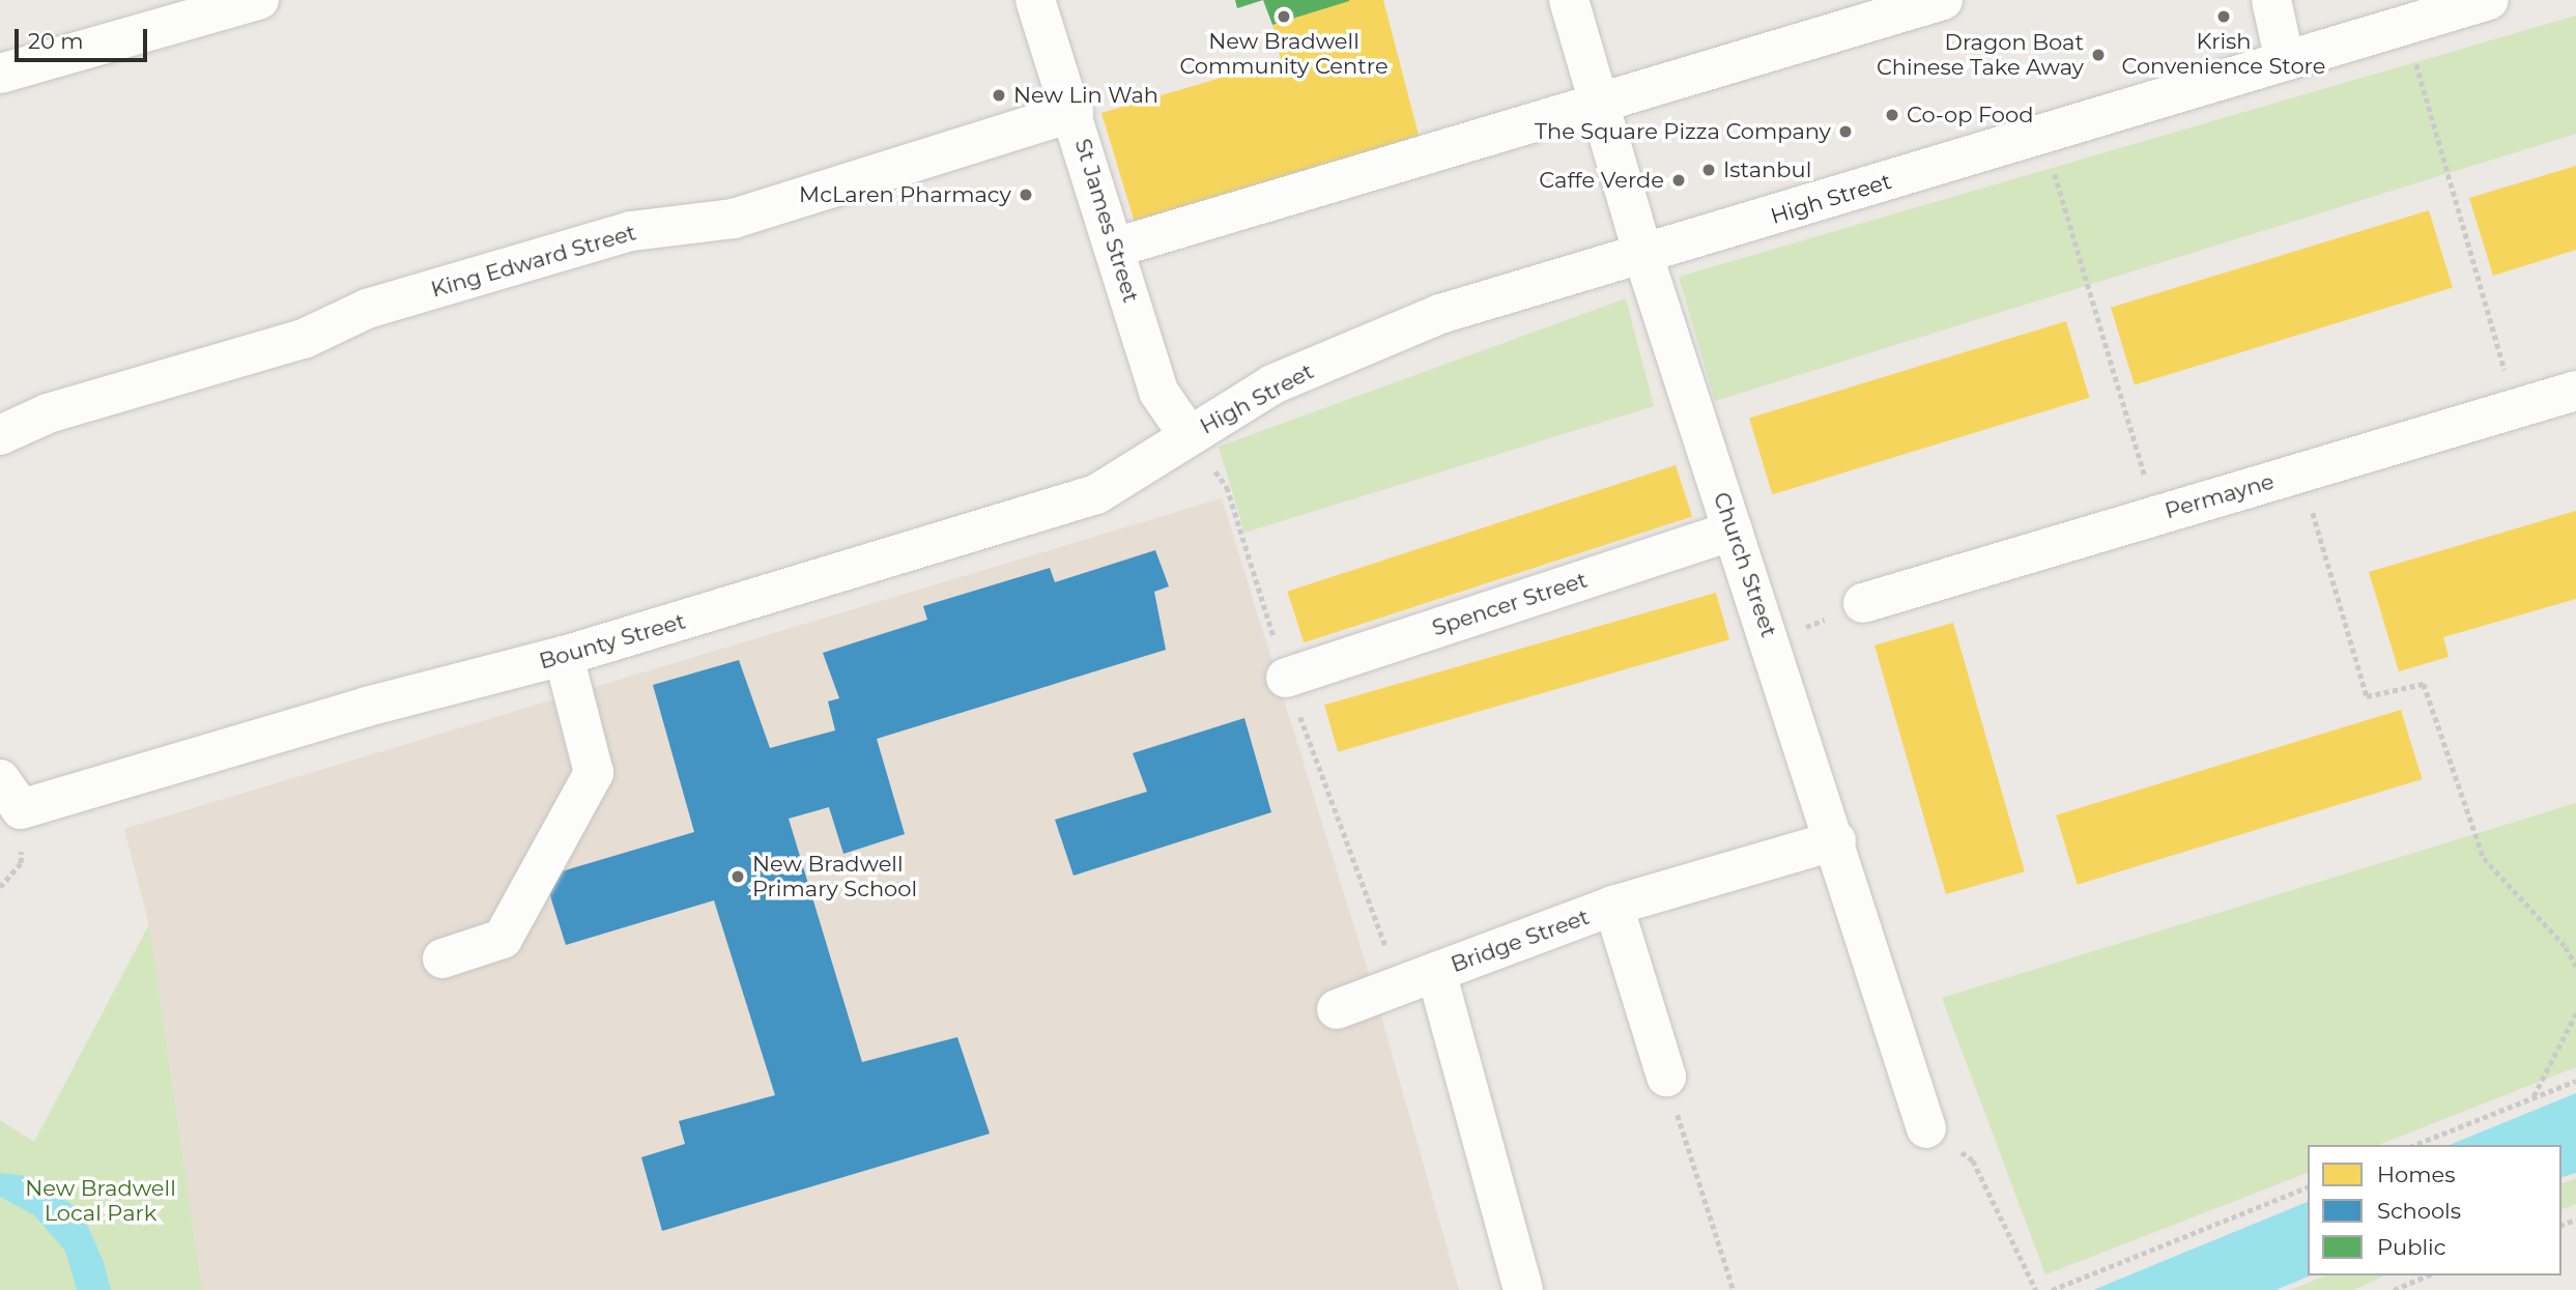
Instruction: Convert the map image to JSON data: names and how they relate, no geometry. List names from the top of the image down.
{
  "streets": {
    "street": [
      "High Street",
      "St James Street",
      "King Edward Street",
      "Permayne",
      "Church Street",
      "Spencer Street",
      "Bounty Street",
      "Bridge Street"
    ]
  },
  "crossings": [
    ["High Street", "St James Street"],
    ["High Street", "Church Street"],
    ["High Street", "Bounty Street"],
    ["St James Street", "King Edward Street"],
    ["St James Street", "Bounty Street"],
    ["Church Street", "Spencer Street"],
    ["Church Street", "Bridge Street"]
  ],
  "parks": ["New Bradwell Local Park"],
  "places": [
    "New Bradwell Community Centre",
    "Krish Convenience Store",
    "Dragon Boat Chinese Take Away",
    "New Lin Wah",
    "Co-op Food",
    "The Square Pizza Company",
    "Istanbul",
    "Caffe Verde",
    "McLaren Pharmacy",
    "New Bradwell Primary School"
  ],
  "legend": ["Homes", "Schools", "Public"],
  "scale_bar": "20 m"
}
